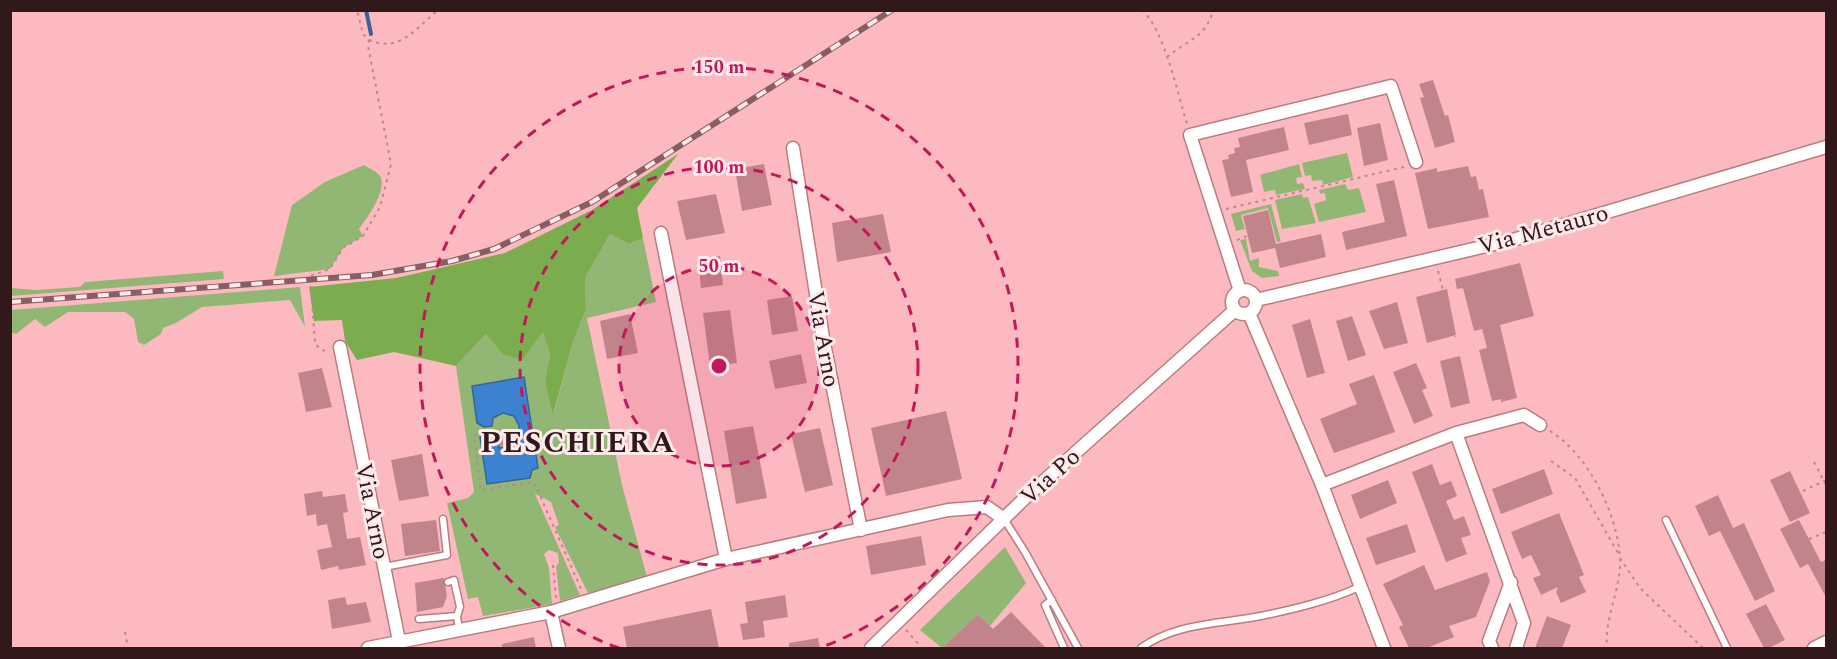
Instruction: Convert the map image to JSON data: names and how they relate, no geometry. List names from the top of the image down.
{
  "streets": {
    "street": ["Via Metauro", "Via Arno", "Via Po"]
  },
  "crossings": [
    ["Via Metauro", "Via Po"]
  ],
  "districts": ["PESCHIERA"],
  "rings": ["150 m", "100 m", "50 m"]
}
